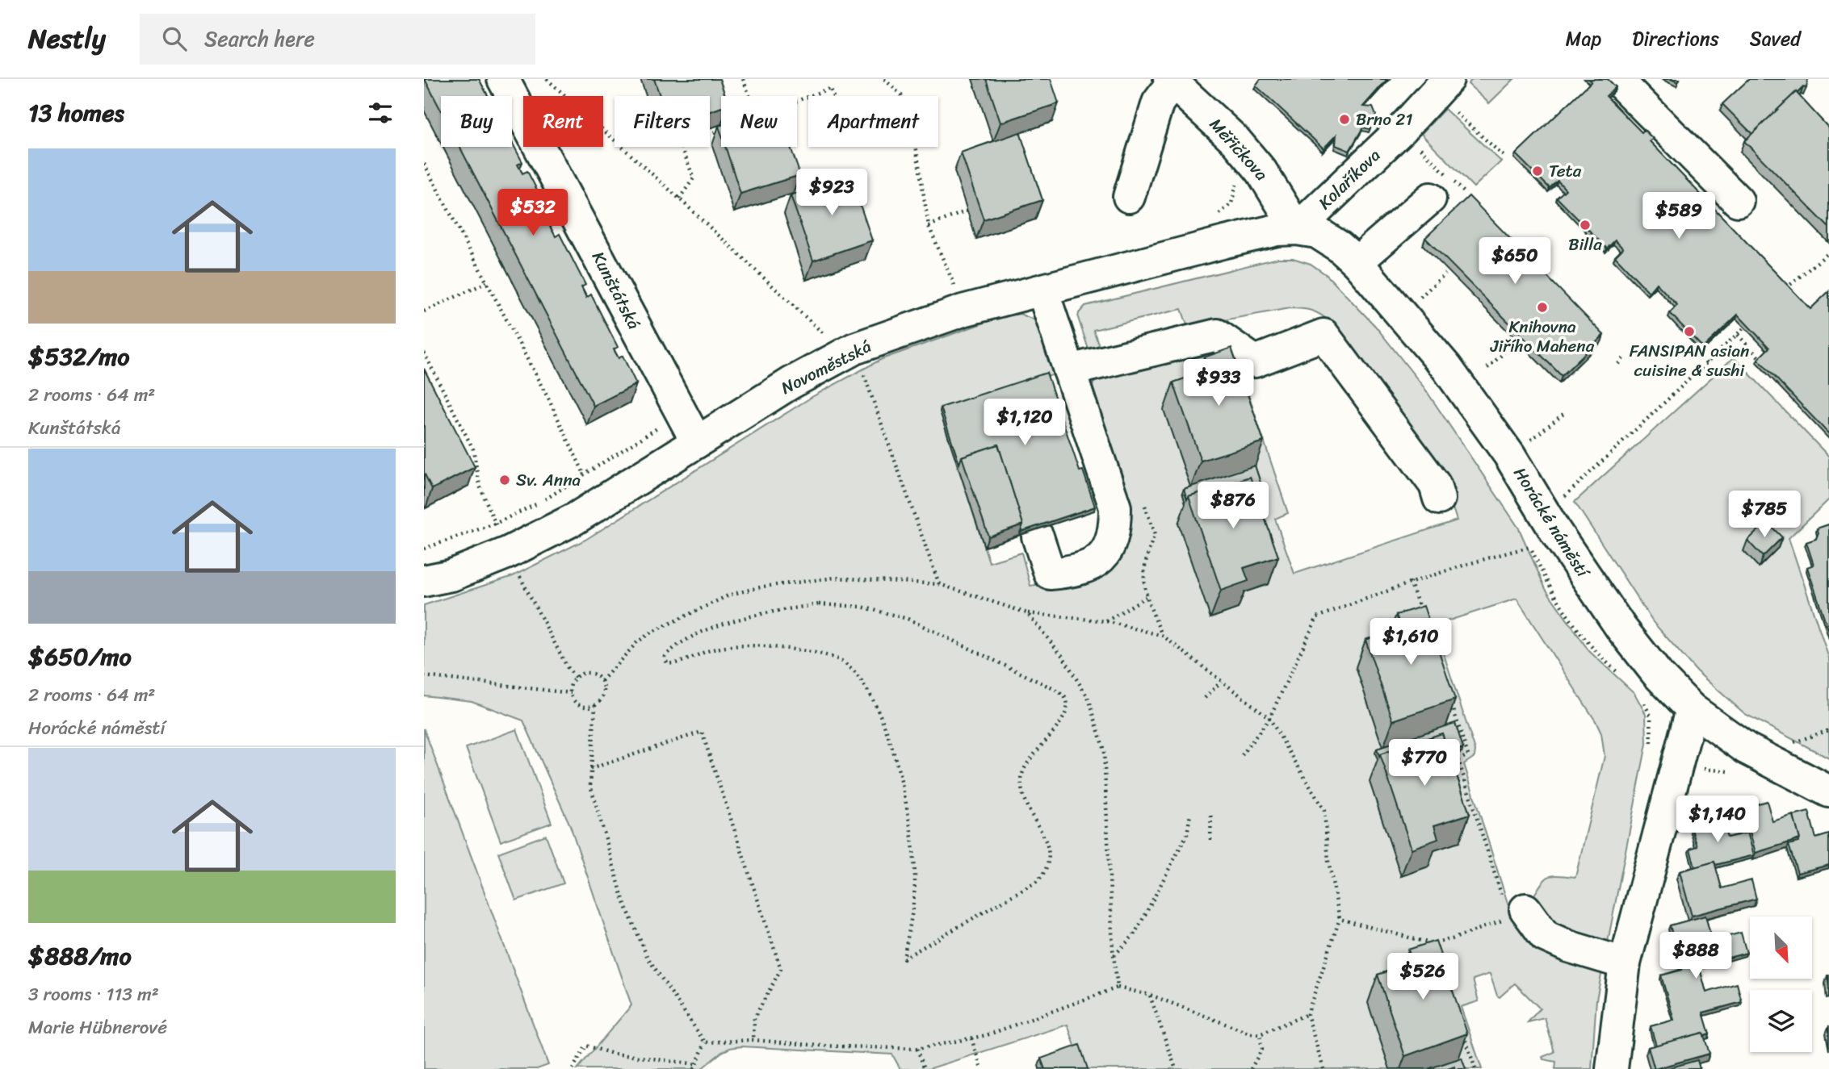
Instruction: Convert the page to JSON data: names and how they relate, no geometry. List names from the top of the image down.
{
  "streets": {
    "street": [
      "Měřičkova",
      "Kolaříkova",
      "Kunštátská",
      "Novoměstská",
      "Horácké náměstí"
    ]
  },
  "crossings": [
    ["Měřičkova", "Kolaříkova"],
    ["Měřičkova", "Novoměstská"],
    ["Měřičkova", "Horácké náměstí"],
    ["Kolaříkova", "Novoměstská"],
    ["Kolaříkova", "Horácké náměstí"],
    ["Kunštátská", "Novoměstská"],
    ["Novoměstská", "Horácké náměstí"]
  ],
  "places": [
    "Brno 21",
    "Teta",
    "Billa",
    "Knihovna Jiřího Mahena",
    "FANSIPAN asian cuisine & sushi",
    "Sv. Anna"
  ],
  "north": "bottom right",
  "page": {
    "header": "Nestly",
    "search": "Search here",
    "nav": ["Map", "Directions", "Saved"],
    "heading": "13 homes",
    "chip": [
      "Buy",
      "Rent",
      "Filters",
      "New",
      "Apartment"
    ],
    "list": [
      {
        "name": "$532/mo",
        "note": "2 rooms · 64 m² · Kunštátská"
      },
      {
        "name": "$650/mo",
        "note": "2 rooms · 64 m² · Horácké náměstí"
      },
      {
        "name": "$888/mo",
        "note": "3 rooms · 113 m² · Marie Hübnerové"
      }
    ],
    "price": [
      "$923",
      "$532",
      "$589",
      "$650",
      "$933",
      "$1,120",
      "$876",
      "$785",
      "$1,610",
      "$770",
      "$1,140",
      "$888",
      "$526"
    ]
  }
}
